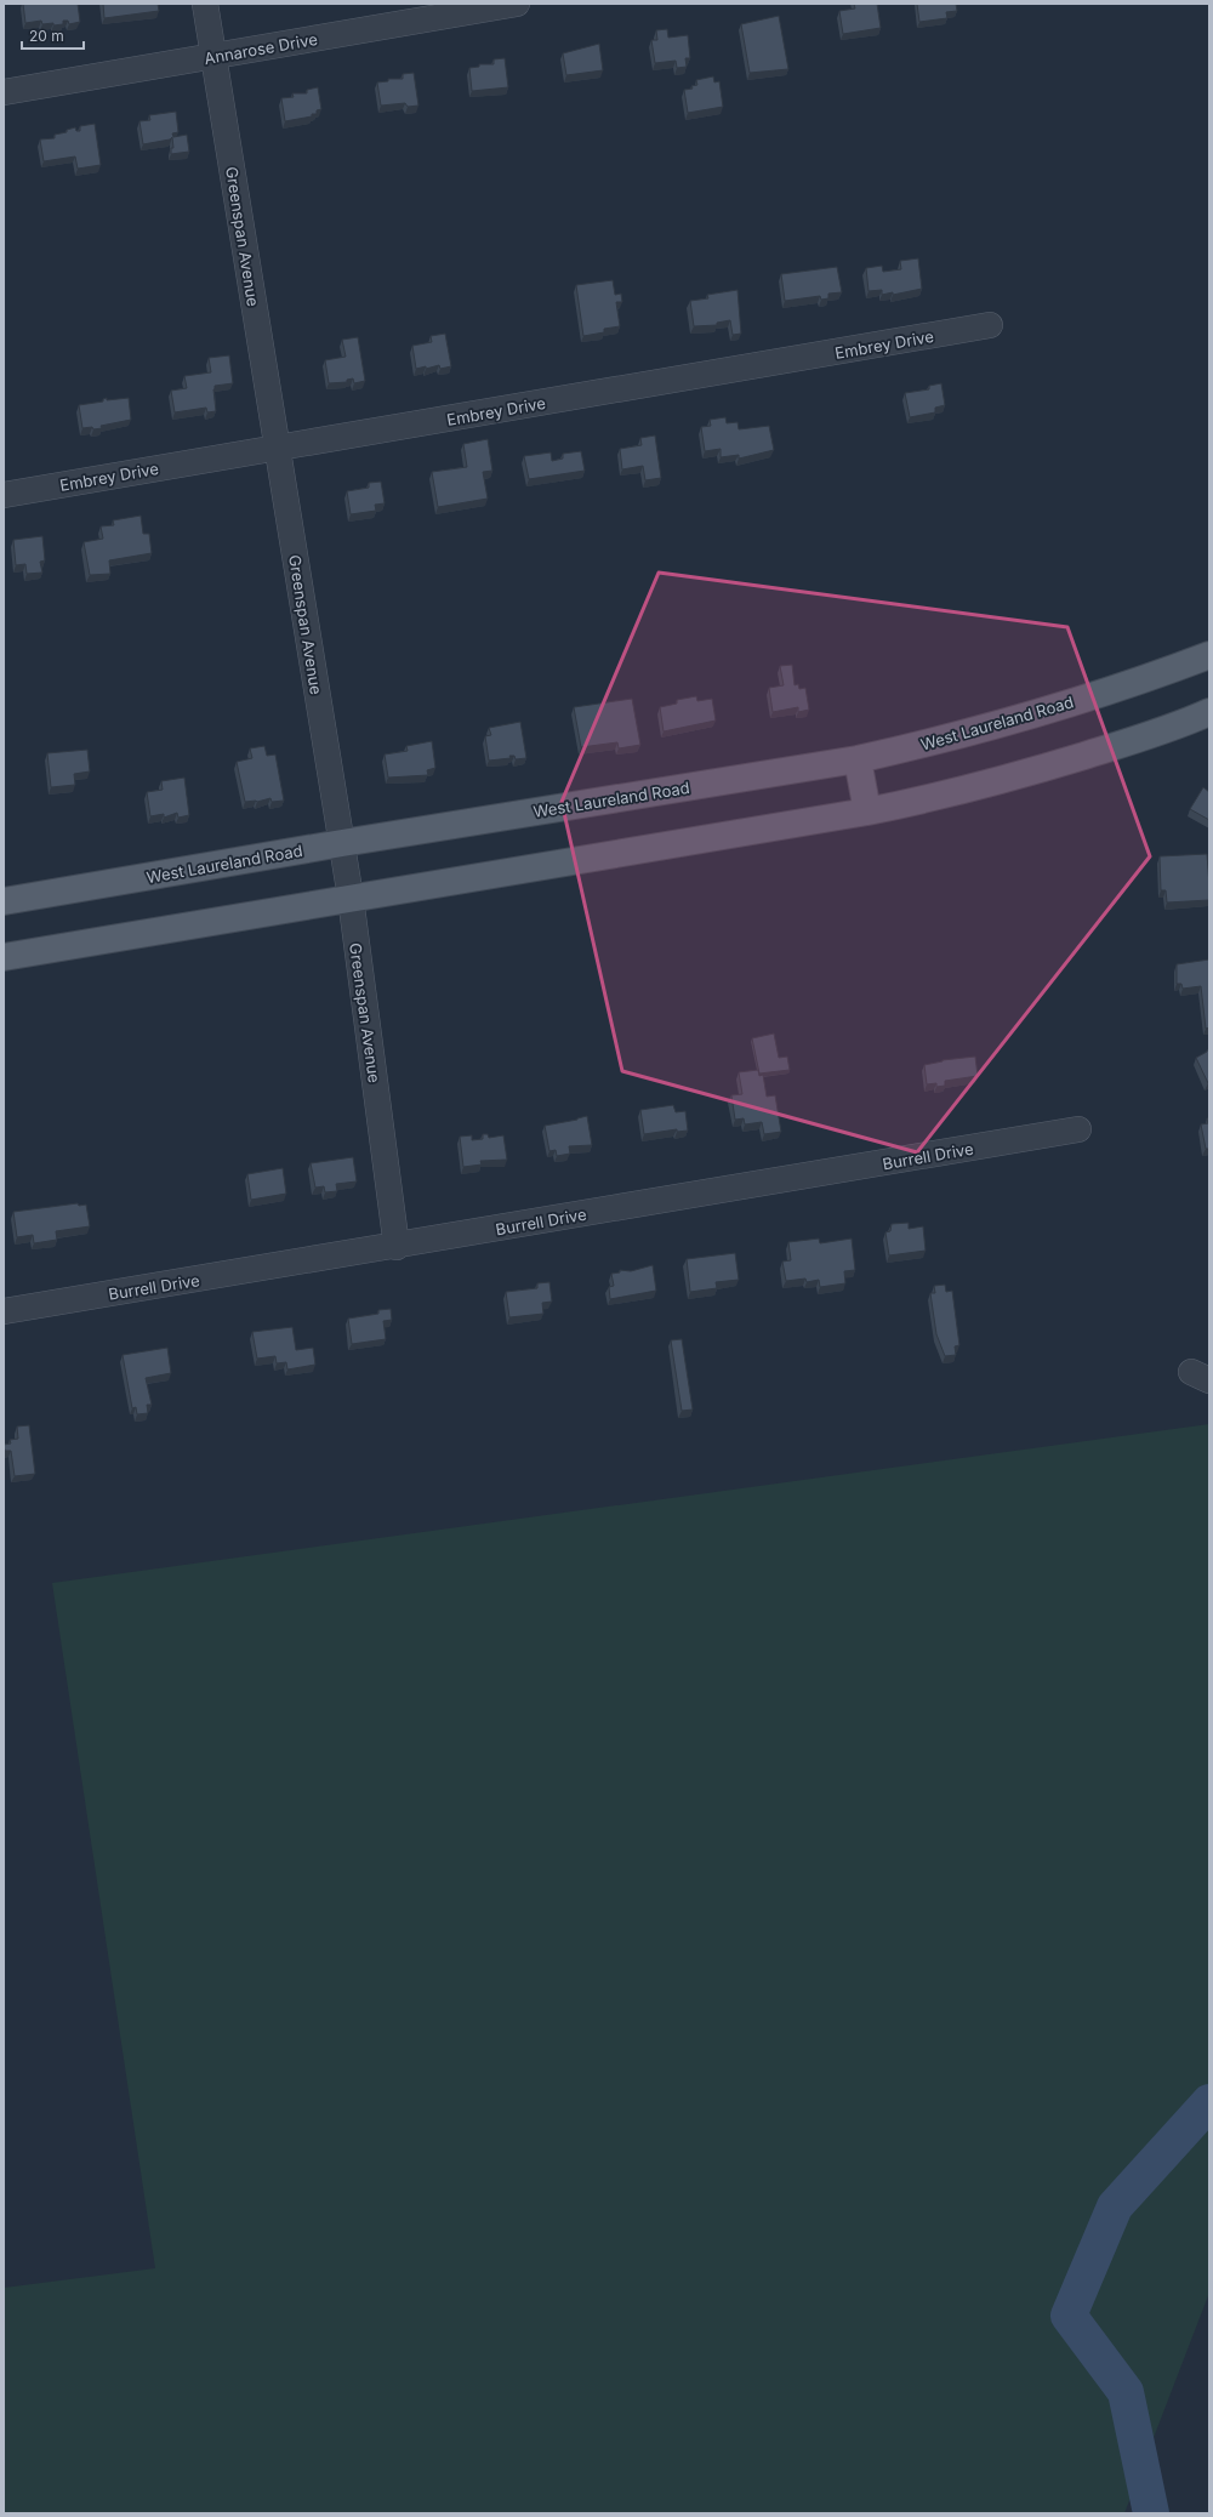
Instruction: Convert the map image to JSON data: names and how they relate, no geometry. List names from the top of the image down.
{
  "streets": {
    "main road": ["West Laureland Road"],
    "street": [
      "Annarose Drive",
      "Greenspan Avenue",
      "Embrey Drive",
      "Burrell Drive"
    ]
  },
  "crossings": [
    ["Annarose Drive", "Greenspan Avenue"],
    ["Greenspan Avenue", "Embrey Drive"],
    ["Greenspan Avenue", "West Laureland Road"],
    ["Greenspan Avenue", "Burrell Drive"]
  ],
  "scale_bar": "20 m"
}
